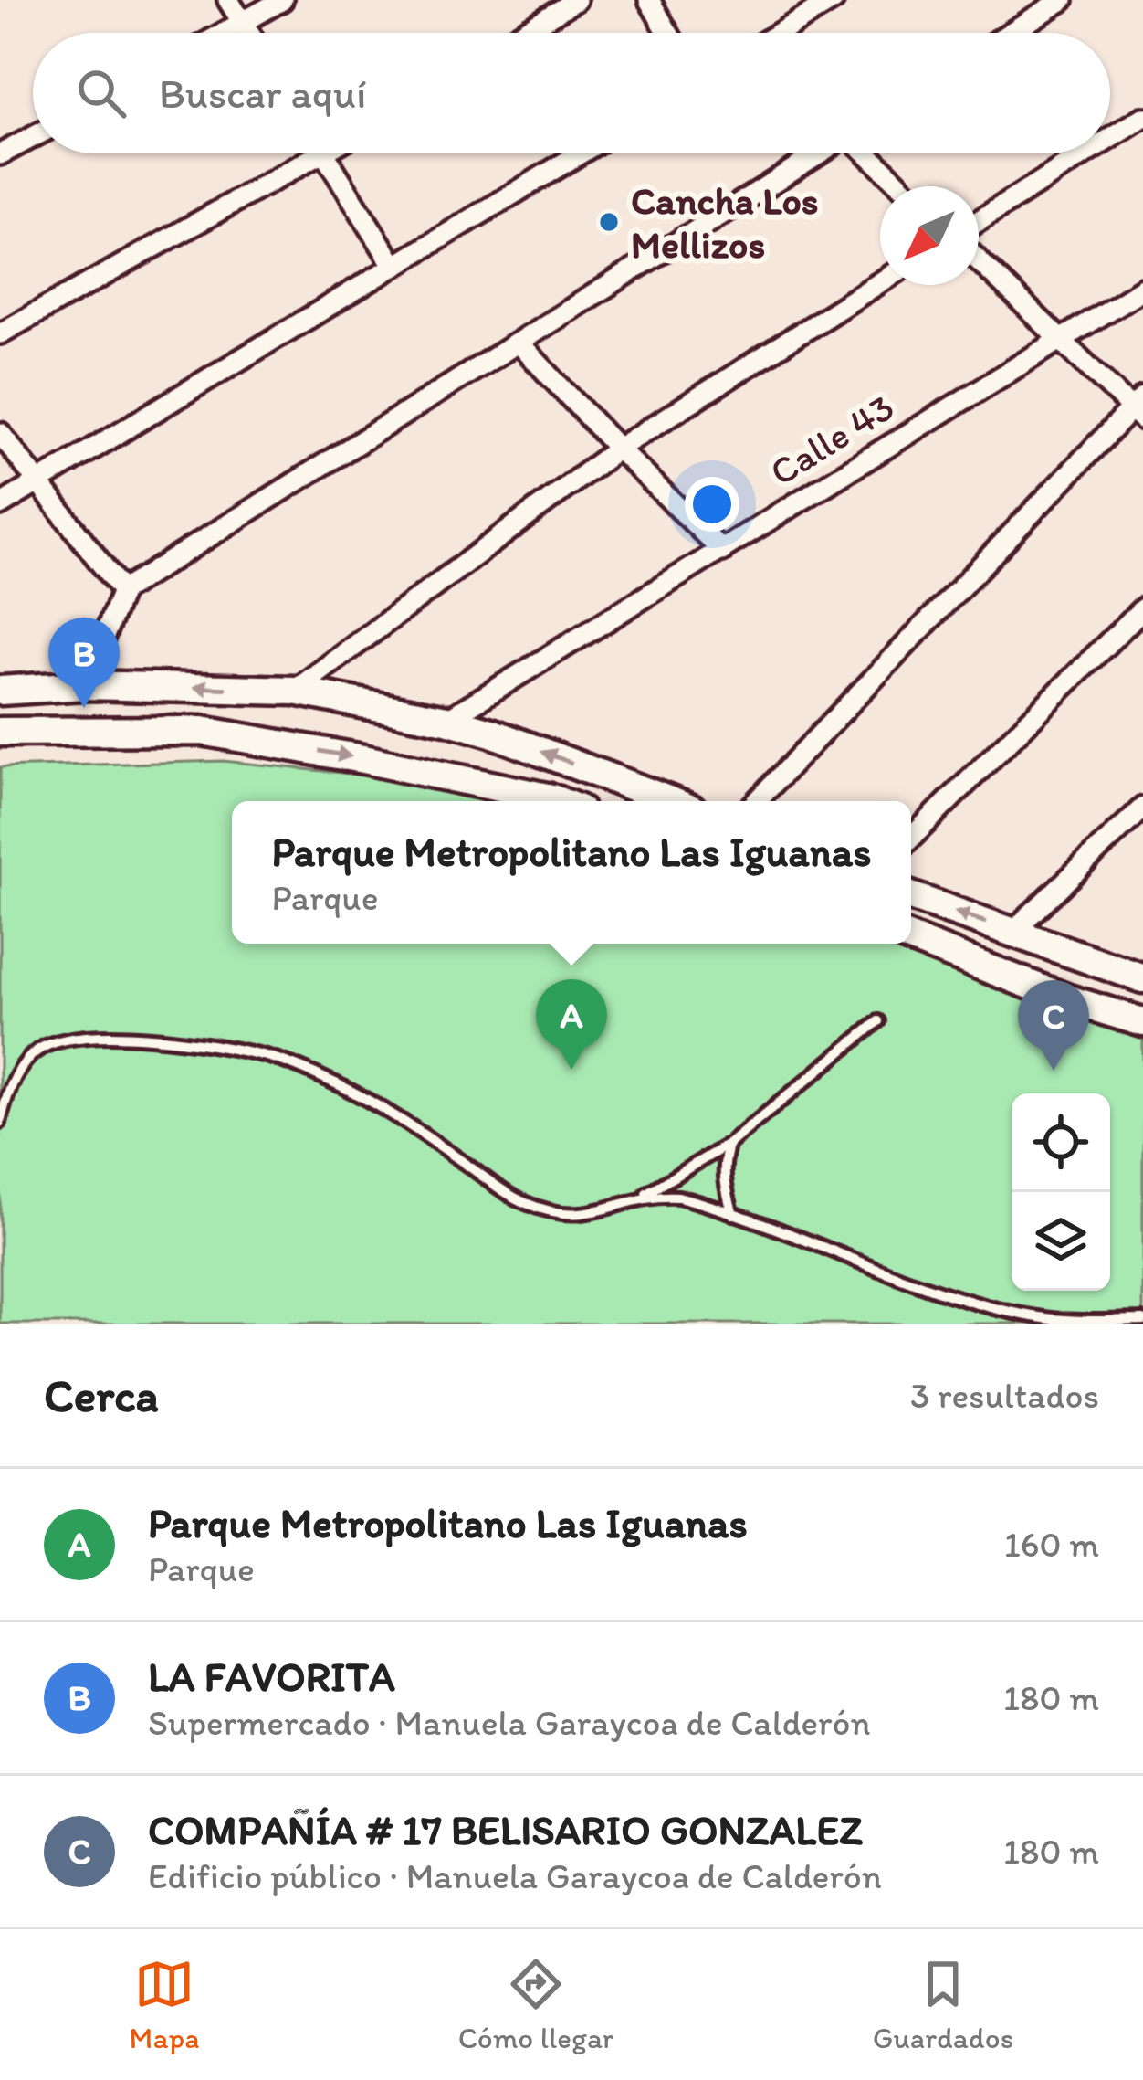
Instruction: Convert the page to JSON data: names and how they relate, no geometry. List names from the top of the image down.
{
  "streets": {
    "street": ["Calle 43"]
  },
  "places": ["Cancha Los Mellizos"],
  "north": "bottom left",
  "page": {
    "search": "Buscar aquí",
    "pins": ["B", "A", "C"],
    "popup": ["Parque Metropolitano Las Iguanas", "Parque"],
    "heading": ["Cerca", "3 resultados"],
    "list": [
      {
        "mark": "A",
        "name": "Parque Metropolitano Las Iguanas",
        "note": "Parque",
        "value": "160 m"
      },
      {
        "mark": "B",
        "name": "LA FAVORITA",
        "note": "Supermercado · Manuela Garaycoa de Calderón",
        "value": "180 m"
      },
      {
        "mark": "C",
        "name": "COMPAÑÍA # 17 BELISARIO GONZALEZ",
        "note": "Edificio público · Manuela Garaycoa de Calderón",
        "value": "180 m"
      }
    ],
    "nav": ["Mapa", "Cómo llegar", "Guardados"]
  }
}
